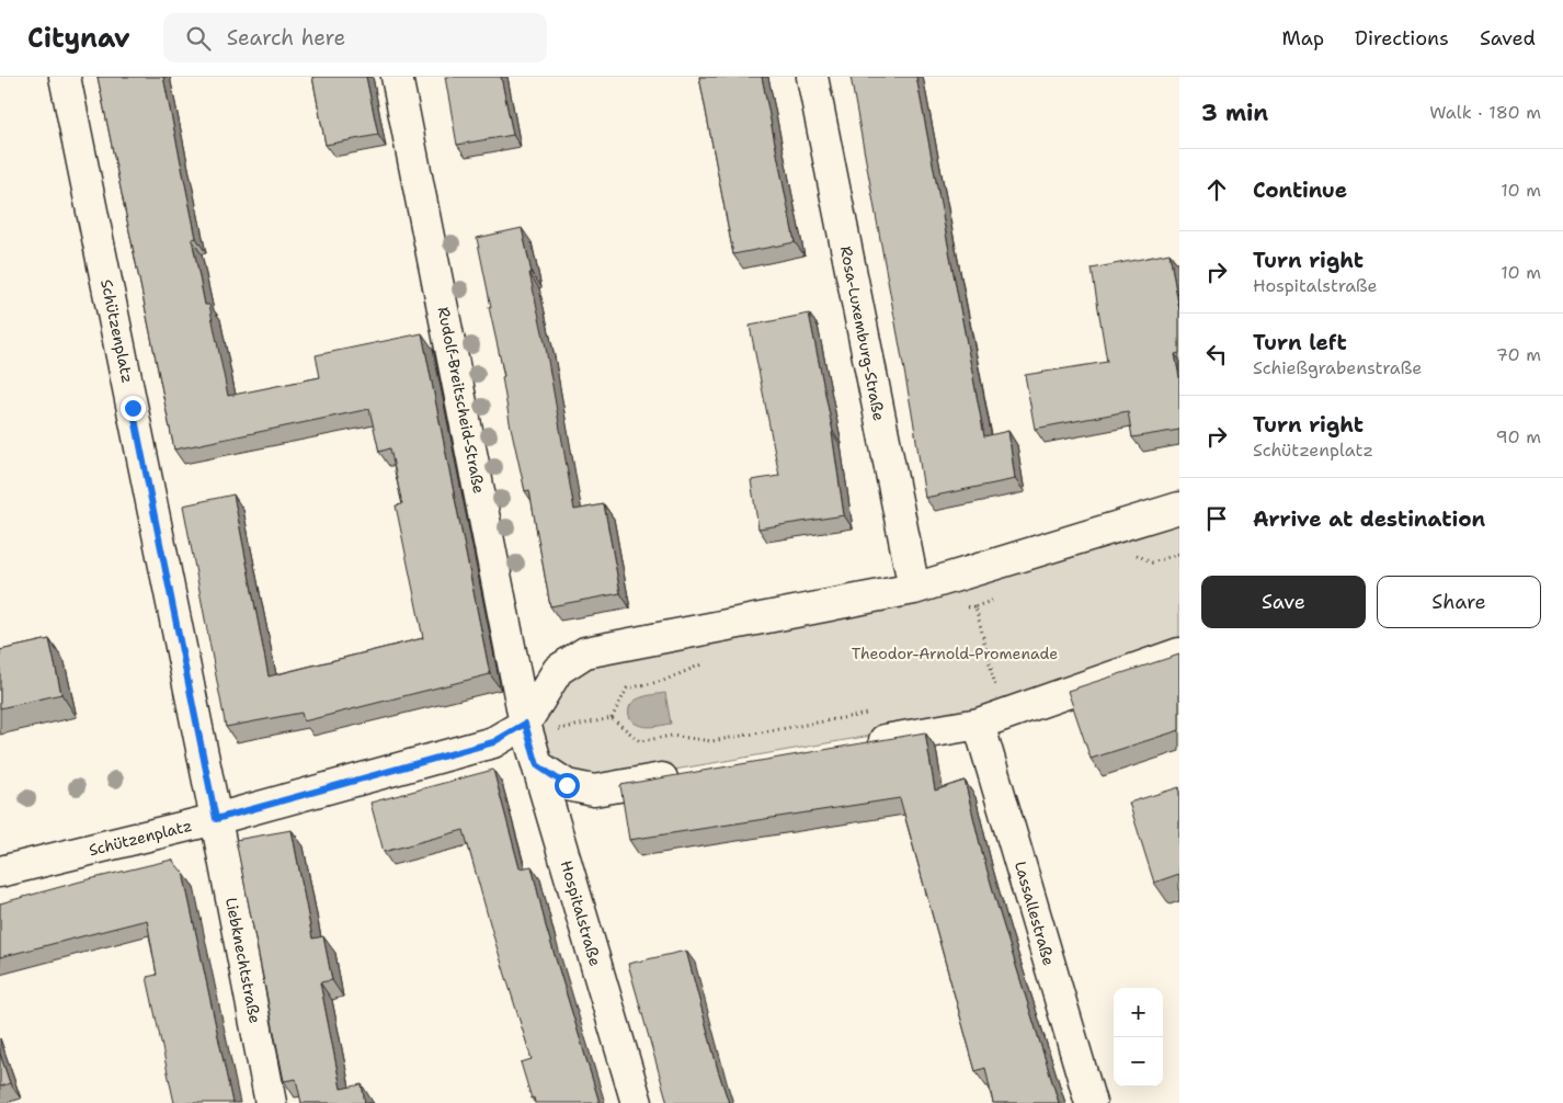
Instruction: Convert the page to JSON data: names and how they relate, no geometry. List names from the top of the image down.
{
  "streets": {
    "street": [
      "Schützenplatz",
      "Rosa-Luxemburg-Straße",
      "Rudolf-Breitscheid-Straße",
      "Hospitalstraße",
      "Lassallestraße",
      "Liebknechtstraße"
    ]
  },
  "crossings": [
    ["Schützenplatz", "Liebknechtstraße"],
    ["Rudolf-Breitscheid-Straße", "Hospitalstraße"]
  ],
  "parks": ["Theodor-Arnold-Promenade"],
  "page": {
    "header": "Citynav",
    "search": "Search here",
    "nav": ["Map", "Directions", "Saved"],
    "heading": ["3 min", "Walk · 180 m"],
    "list": [
      ["Continue", "10 m"],
      ["Turn right", "Hospitalstraße", "10 m"],
      ["Turn left", "Schießgrabenstraße", "70 m"],
      ["Turn right", "Schützenplatz", "90 m"],
      "Arrive at destination"
    ],
    "buttons": ["Save", "Share"],
    "map_buttons": ["+", "−"]
  }
}
